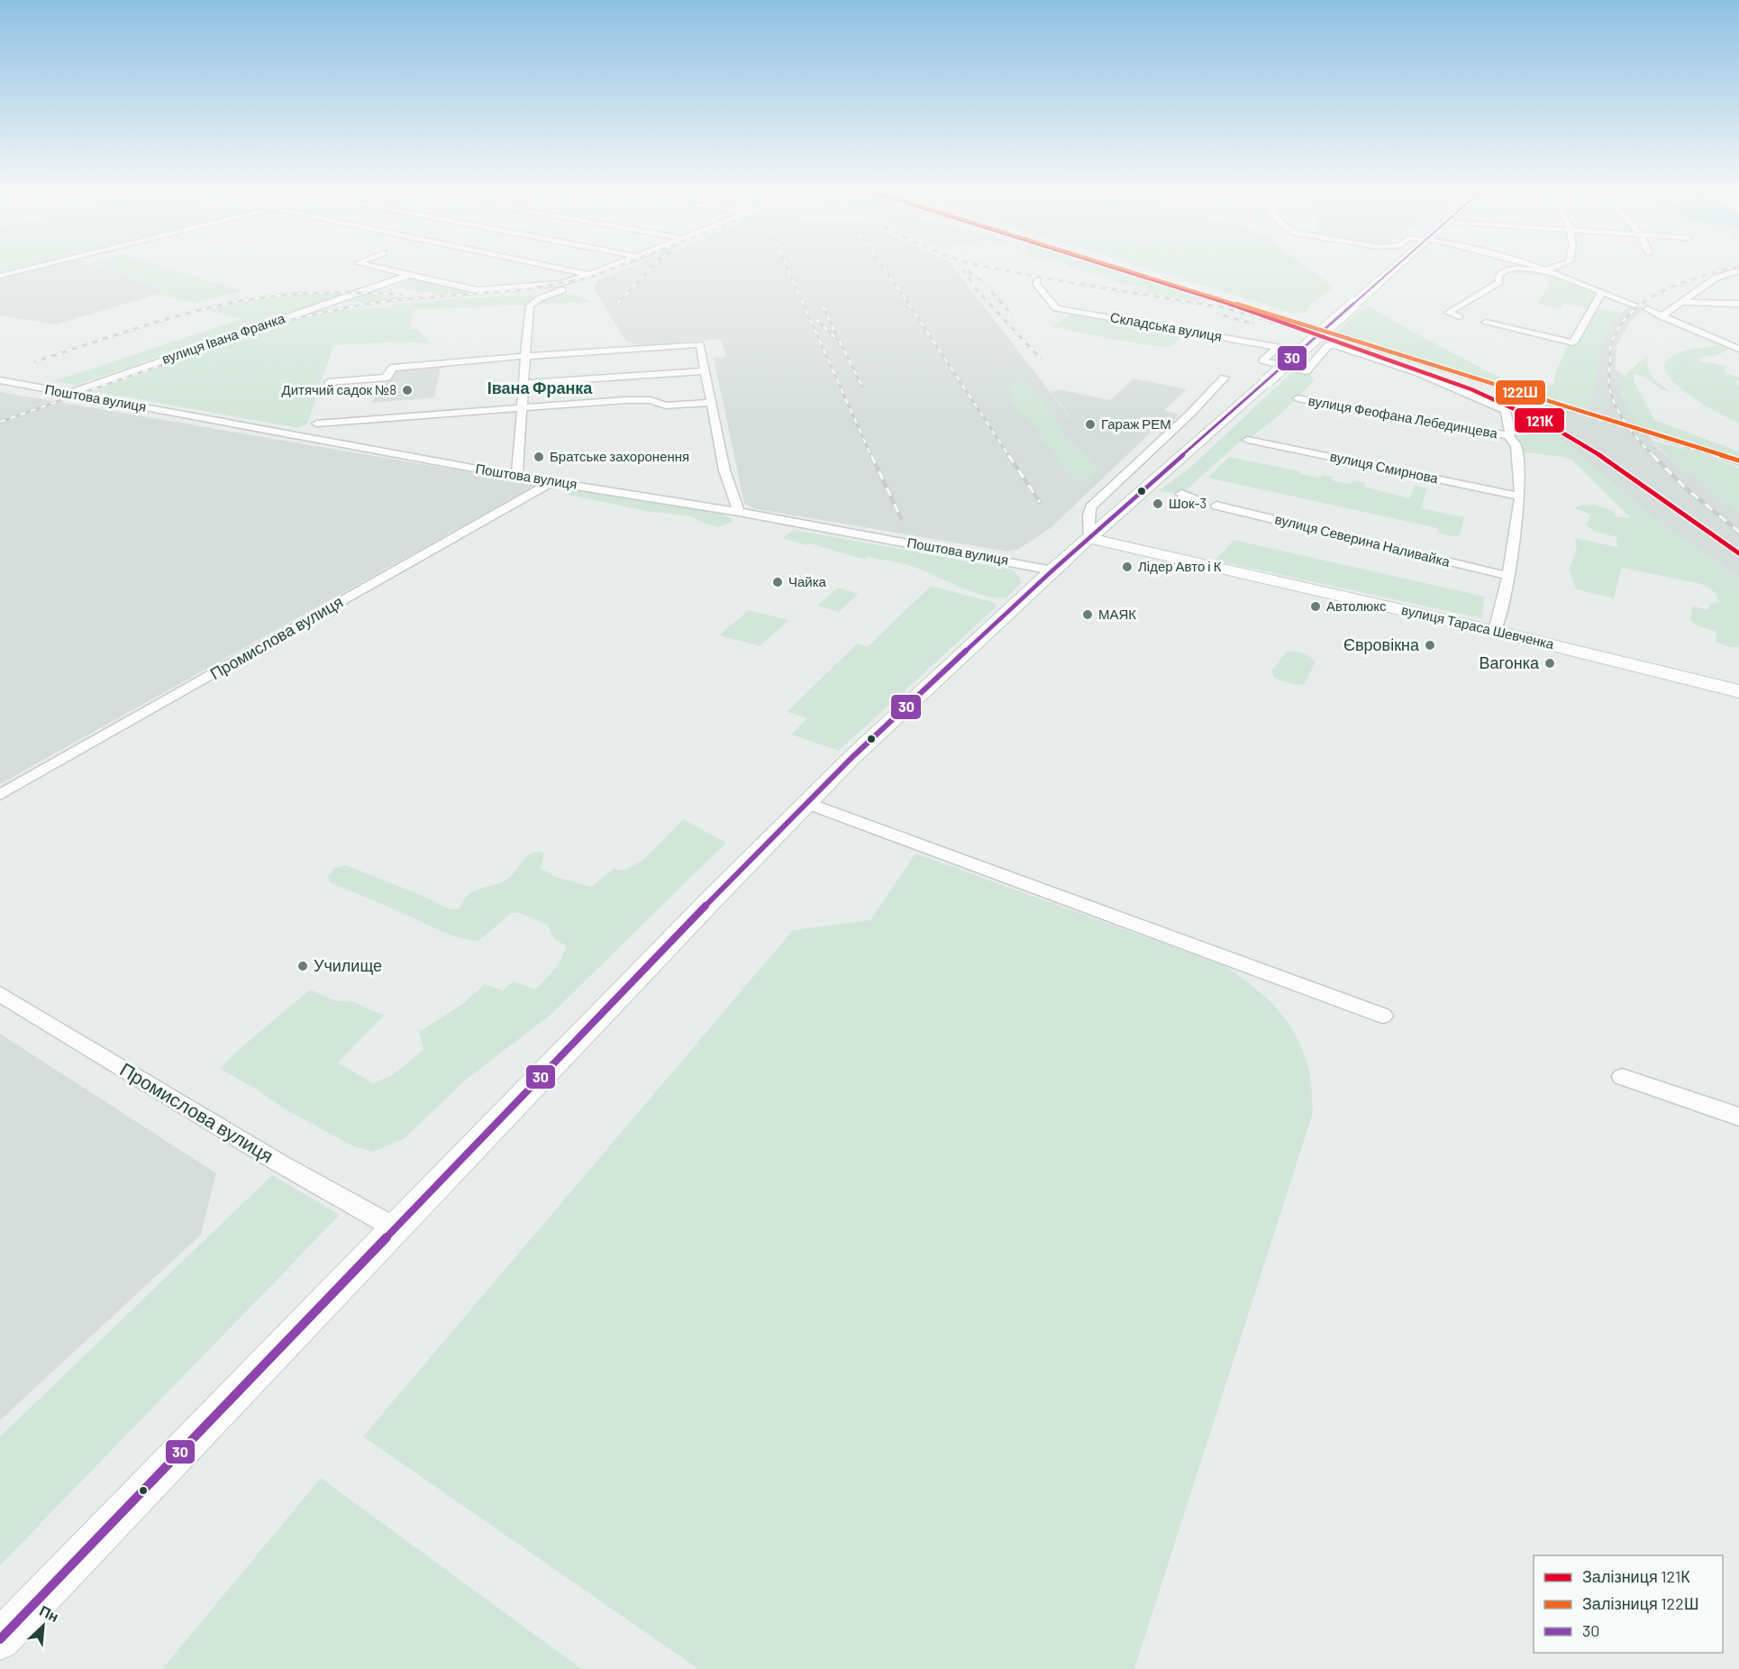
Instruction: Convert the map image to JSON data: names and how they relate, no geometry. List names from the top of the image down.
{
  "streets": {
    "main road": ["вулиця Тараса Шевченка"],
    "street": [
      "Складська вулиця",
      "вулиця Івана Франка",
      "Поштова вулиця",
      "вулиця Феофана Лебединцева",
      "вулиця Смирнова",
      "вулиця Северина Наливайка",
      "Промислова вулиця"
    ]
  },
  "crossings": [
    ["Складська вулиця", "вулиця Феофана Лебединцева"],
    ["вулиця Івана Франка", "Поштова вулиця"],
    ["Поштова вулиця", "Промислова вулиця"]
  ],
  "districts": ["Івана Франка"],
  "places": [
    "Дитячий садок №8",
    "Гараж РЕМ",
    "Братське захоронення",
    "Шок-3",
    "Лідер Авто і К",
    "Чайка",
    "Автолюкс",
    "МАЯК",
    "Євровікна",
    "Вагонка",
    "Училище"
  ],
  "lines": ["rail line 121К", "rail line 122Ш", "transit line 30"],
  "legend": ["Залізниця 121К", "Залізниця 122Ш", "30"],
  "north": "top right"
}
